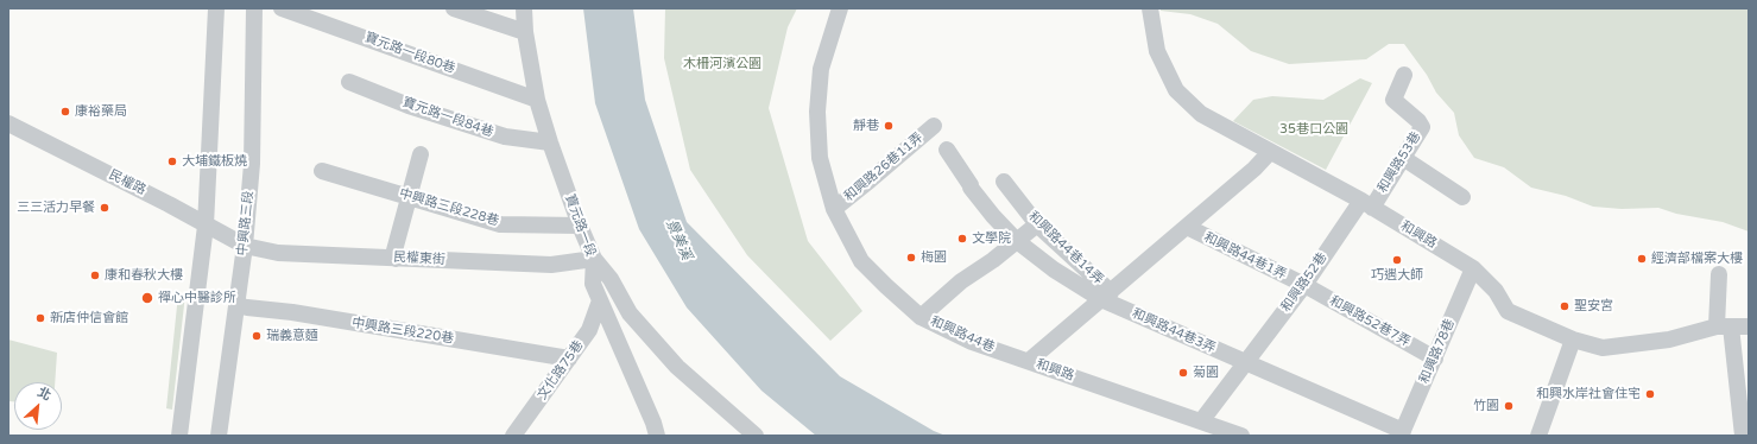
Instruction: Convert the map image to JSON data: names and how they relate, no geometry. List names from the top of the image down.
{
  "streets": {
    "street": [
      "寶元路一段80巷",
      "寶元路一段84巷",
      "和興路53巷",
      "和興路26巷11弄",
      "民權路",
      "中興路三段228巷",
      "中興路三段",
      "寶元路一段",
      "和興路",
      "和興路44巷14弄",
      "和興路44巷1弄",
      "民權東街",
      "和興路52巷",
      "和興路52巷7弄",
      "中興路三段220巷",
      "和興路44巷3弄",
      "和興路44巷",
      "和興路78巷",
      "文化路75巷"
    ]
  },
  "crossings": [
    ["寶元路一段80巷", "寶元路一段"],
    ["寶元路一段84巷", "寶元路一段"],
    ["和興路53巷", "和興路"],
    ["和興路53巷", "和興路52巷"],
    ["和興路26巷11弄", "和興路44巷"],
    ["民權路", "中興路三段"],
    ["民權路", "民權東街"],
    ["中興路三段228巷", "寶元路一段"],
    ["中興路三段", "民權東街"],
    ["中興路三段", "中興路三段220巷"],
    ["寶元路一段", "民權東街"],
    ["寶元路一段", "文化路75巷"],
    ["和興路", "和興路52巷"],
    ["和興路", "和興路44巷"],
    ["和興路", "和興路78巷"],
    ["和興路44巷14弄", "和興路44巷3弄"],
    ["和興路44巷1弄", "和興路52巷"],
    ["和興路44巷1弄", "和興路52巷7弄"],
    ["和興路52巷", "和興路52巷7弄"],
    ["和興路52巷", "和興路44巷3弄"],
    ["和興路52巷7弄", "和興路78巷"],
    ["中興路三段220巷", "文化路75巷"]
  ],
  "water": ["景美溪"],
  "parks": ["木柵河濱公園", "35巷口公園"],
  "places": [
    "康裕藥局",
    "靜巷",
    "大埔鐵板燒",
    "三三活力早餐",
    "文學院",
    "梅園",
    "經濟部檔案大樓",
    "巧遇大師",
    "康和春秋大樓",
    "禪心中醫診所",
    "聖安宮",
    "新店仲信會館",
    "瑞義意麵",
    "菊園",
    "和興水岸社會住宅",
    "竹園"
  ],
  "north": "top right"
}
